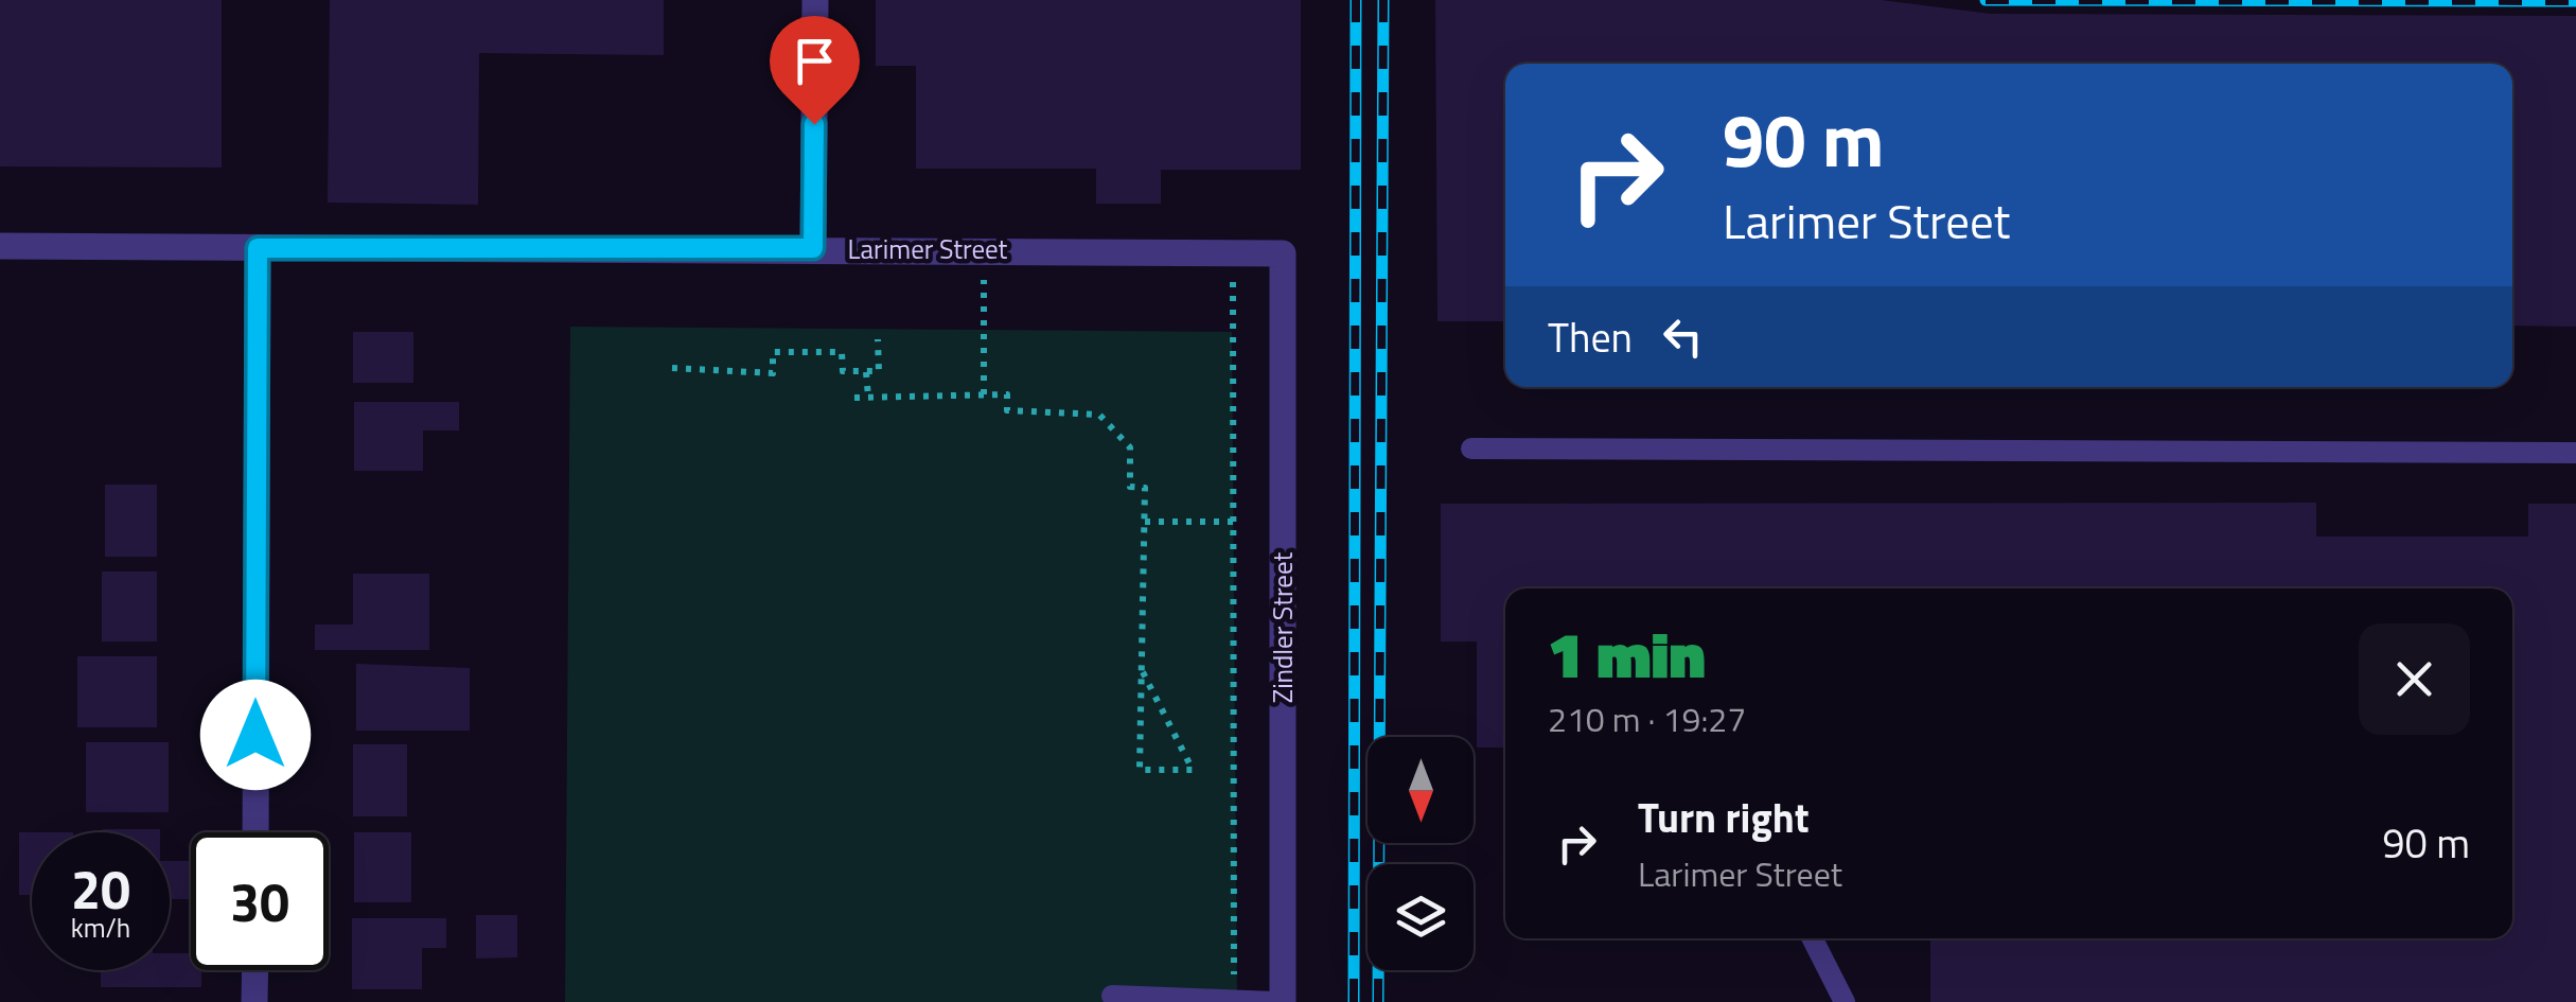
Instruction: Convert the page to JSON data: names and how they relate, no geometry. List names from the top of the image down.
{
  "streets": {
    "street": ["Larimer Street", "Zindler Street"]
  },
  "crossings": [
    ["Larimer Street", "Zindler Street"]
  ],
  "north": "bottom",
  "page": {
    "turn": ["90 m", "Larimer Street"],
    "then": "Then",
    "heading": ["1 min", "210 m · 19:27"],
    "list": [
      {
        "name": "Turn right",
        "note": "Larimer Street",
        "value": "90 m"
      }
    ],
    "speed": "20 km/h",
    "limit": "30"
  }
}
